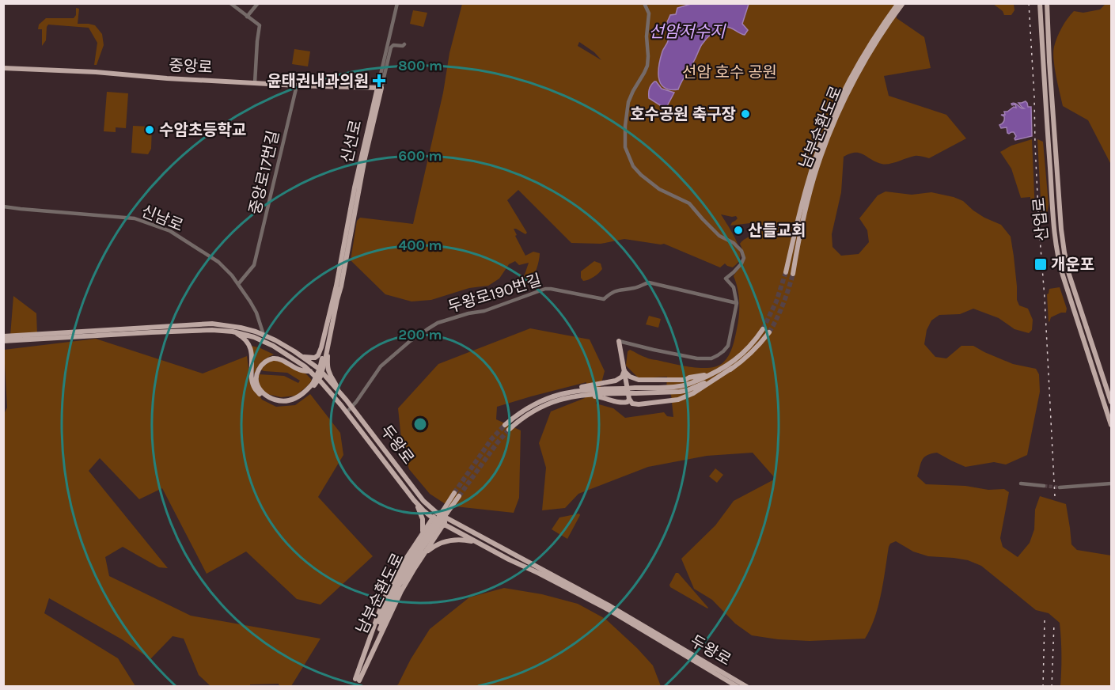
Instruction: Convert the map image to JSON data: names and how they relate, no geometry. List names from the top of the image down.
{
  "streets": {
    "main road": [
      "중앙로",
      "남부순환도로",
      "신선로",
      "산업로",
      "두왕로"
    ],
    "street": ["중앙로17번길", "신남로", "두왕로190번길"]
  },
  "crossings": [
    ["중앙로", "신선로"],
    ["중앙로", "중앙로17번길"],
    ["중앙로17번길", "신남로"],
    ["신남로", "두왕로"],
    ["두왕로190번길", "두왕로"]
  ],
  "water": ["선암저수지"],
  "parks": ["선암 호수 공원"],
  "places": {
    "health": ["윤태권내과의원"],
    "other": ["호수공원 축구장", "수암초등학교", "산들교회"],
    "transit": ["개운포"]
  },
  "rings": [
    "800 m",
    "600 m",
    "400 m",
    "200 m"
  ]
}
